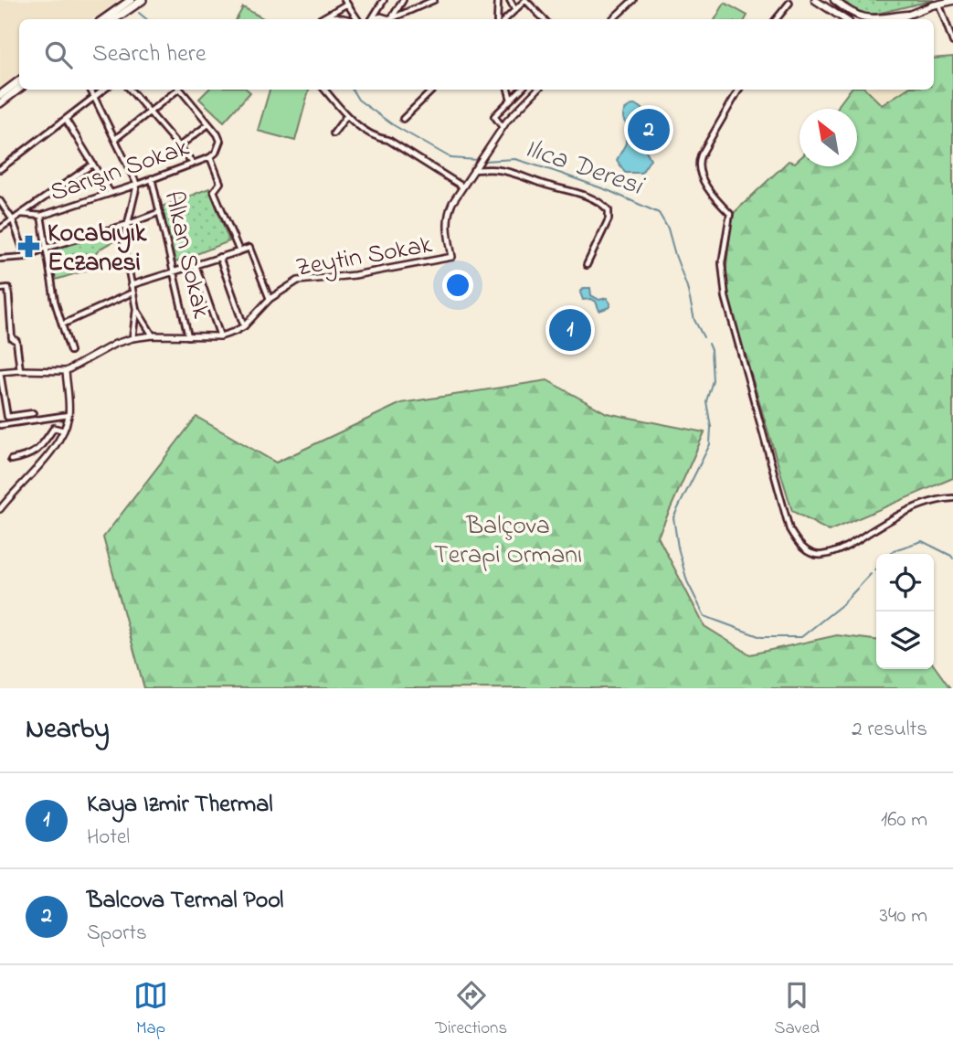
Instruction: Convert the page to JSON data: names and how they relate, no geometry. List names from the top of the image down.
{
  "streets": {
    "street": ["Sarışın Sokak", "Alkan Sokak", "Zeytin Sokak"]
  },
  "crossings": [
    ["Sarışın Sokak", "Alkan Sokak"],
    ["Alkan Sokak", "Zeytin Sokak"]
  ],
  "water": ["Ilıca Deresi"],
  "parks": ["Balçova Terapi Ormanı"],
  "places": {
    "pharmacy": ["Kocabıyık Eczanesi"]
  },
  "north": "top left",
  "page": {
    "search": "Search here",
    "pins": ["2", "1"],
    "heading": ["Nearby", "2 results"],
    "list": [
      {
        "mark": "1",
        "name": "Kaya Izmir Thermal",
        "note": "Hotel",
        "value": "160 m"
      },
      {
        "mark": "2",
        "name": "Balcova Termal Pool",
        "note": "Sports",
        "value": "340 m"
      }
    ],
    "nav": ["Map", "Directions", "Saved"]
  }
}
